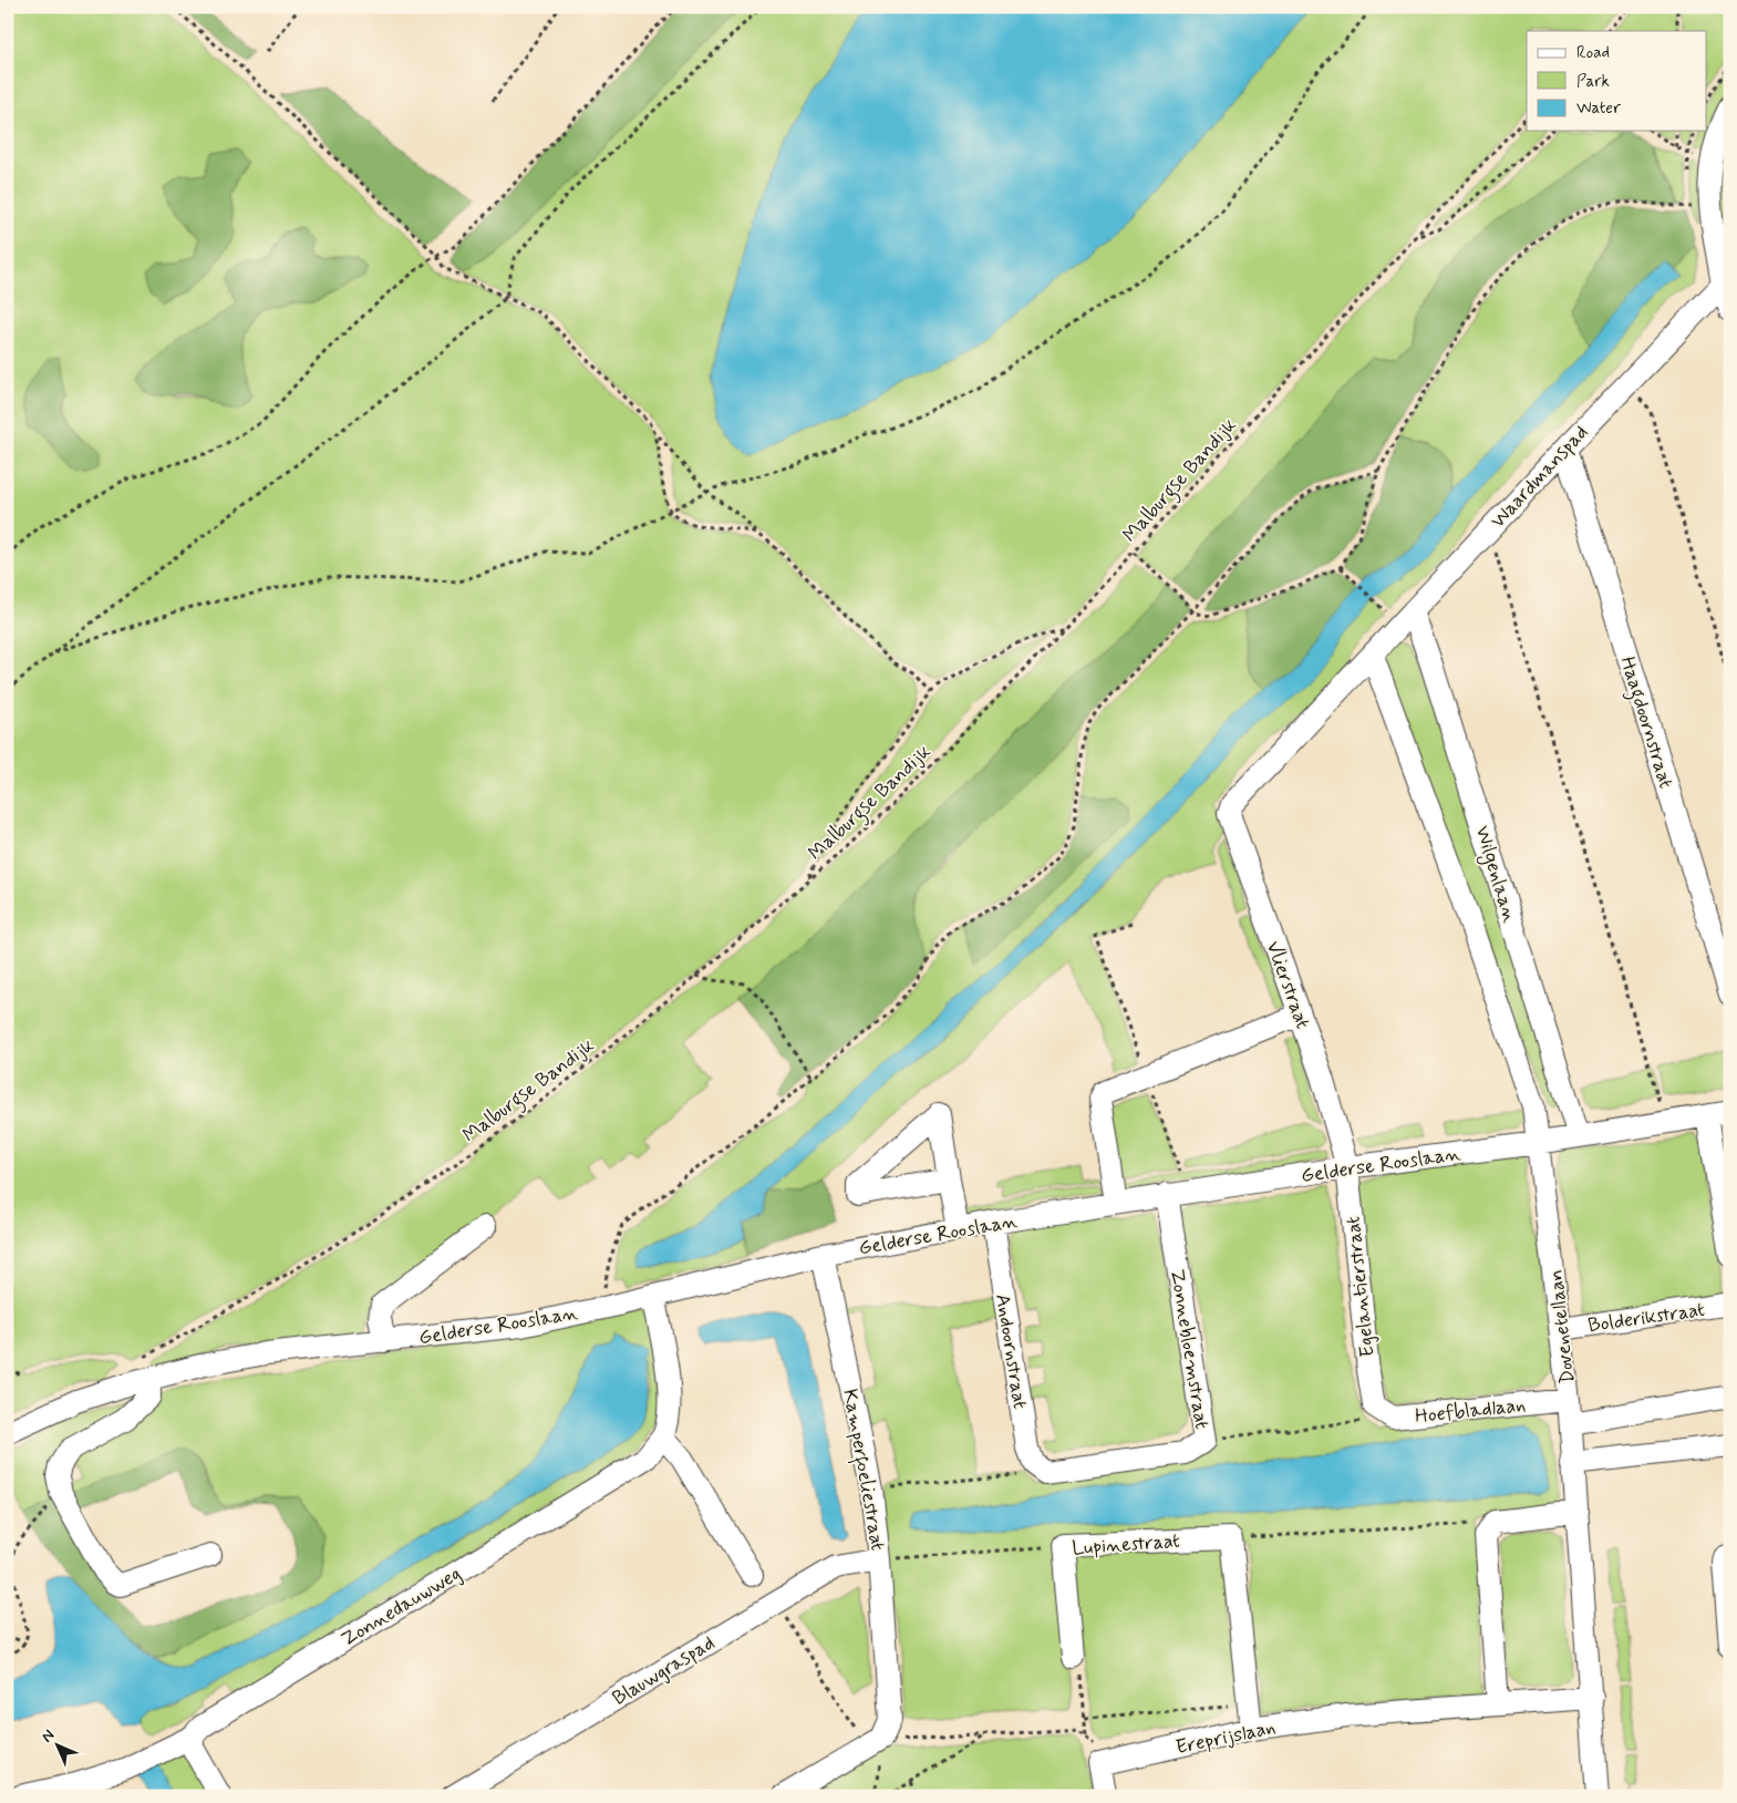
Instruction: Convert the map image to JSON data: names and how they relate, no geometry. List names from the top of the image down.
{
  "streets": {
    "street": [
      "Waardmanspad",
      "Haagdoornstraat",
      "Wilgenlaan",
      "Vlierstraat",
      "Gelderse Rooslaan",
      "Egelantierstraat",
      "Bolderikstraat",
      "Dovenetellaan",
      "Zonnebloemstraat",
      "Andoornstraat",
      "Hoefbladlaan",
      "Kamperfoeliestraat",
      "Lupinestraat",
      "Zonnedauwweg",
      "Blauwgraspad",
      "Ereprijslaan"
    ],
    "path": ["Malburgse Bandijk"]
  },
  "crossings": [
    ["Waardmanspad", "Haagdoornstraat"],
    ["Waardmanspad", "Wilgenlaan"],
    ["Waardmanspad", "Vlierstraat"],
    ["Malburgse Bandijk", "Gelderse Rooslaan"],
    ["Wilgenlaan", "Gelderse Rooslaan"],
    ["Wilgenlaan", "Dovenetellaan"],
    ["Vlierstraat", "Gelderse Rooslaan"],
    ["Vlierstraat", "Egelantierstraat"],
    ["Gelderse Rooslaan", "Egelantierstraat"],
    ["Gelderse Rooslaan", "Dovenetellaan"],
    ["Gelderse Rooslaan", "Zonnebloemstraat"],
    ["Gelderse Rooslaan", "Andoornstraat"],
    ["Gelderse Rooslaan", "Kamperfoeliestraat"],
    ["Gelderse Rooslaan", "Zonnedauwweg"],
    ["Egelantierstraat", "Hoefbladlaan"],
    ["Bolderikstraat", "Dovenetellaan"],
    ["Dovenetellaan", "Hoefbladlaan"],
    ["Dovenetellaan", "Ereprijslaan"],
    ["Zonnebloemstraat", "Andoornstraat"],
    ["Kamperfoeliestraat", "Blauwgraspad"]
  ],
  "legend": ["Road", "Park", "Water"],
  "north": "top left"
}
